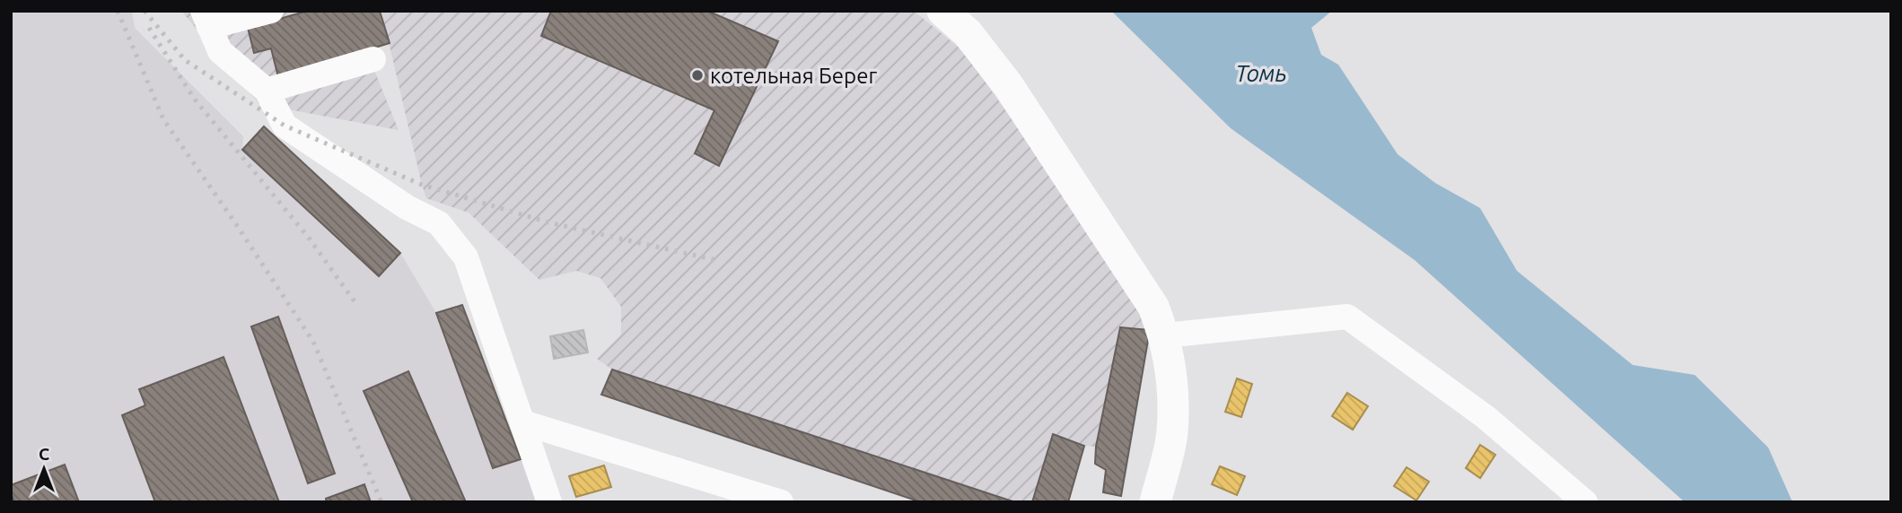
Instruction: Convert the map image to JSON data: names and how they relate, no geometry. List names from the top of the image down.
{
  "water": ["Томь"],
  "places": ["котельная Берег"],
  "north": "top"
}
